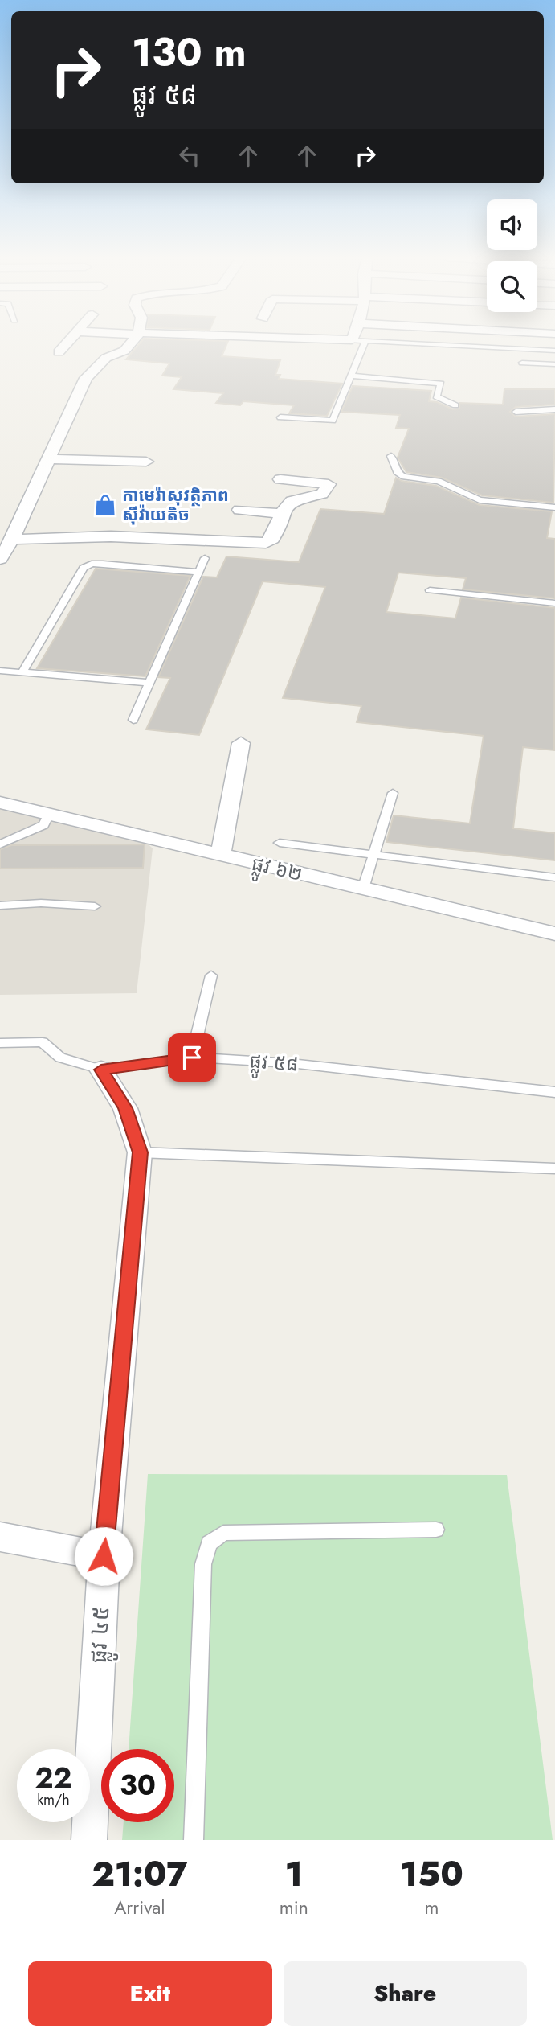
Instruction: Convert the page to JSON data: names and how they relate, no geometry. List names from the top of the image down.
{
  "streets": {
    "street": ["ផ្លូវ ៦២", "ផ្លូវ ៤៥"],
    "lane": ["ផ្លូវ ៥៨"]
  },
  "crossings": [
    ["ផ្លូវ ៥៨", "ផ្លូវ ៤៥"]
  ],
  "places": {
    "shop": ["កាមេរ៉ាសុវត្ថិភាព ស៊ីវ៉ាយតិច"]
  },
  "page": {
    "turn": ["130 m", "ផ្លូវ ៥៨"],
    "speed": "22 km/h",
    "limit": "30",
    "eta": [
      "21:07",
      "Arrival",
      "1",
      "min",
      "150",
      "m"
    ],
    "buttons": ["Exit", "Share"]
  }
}
